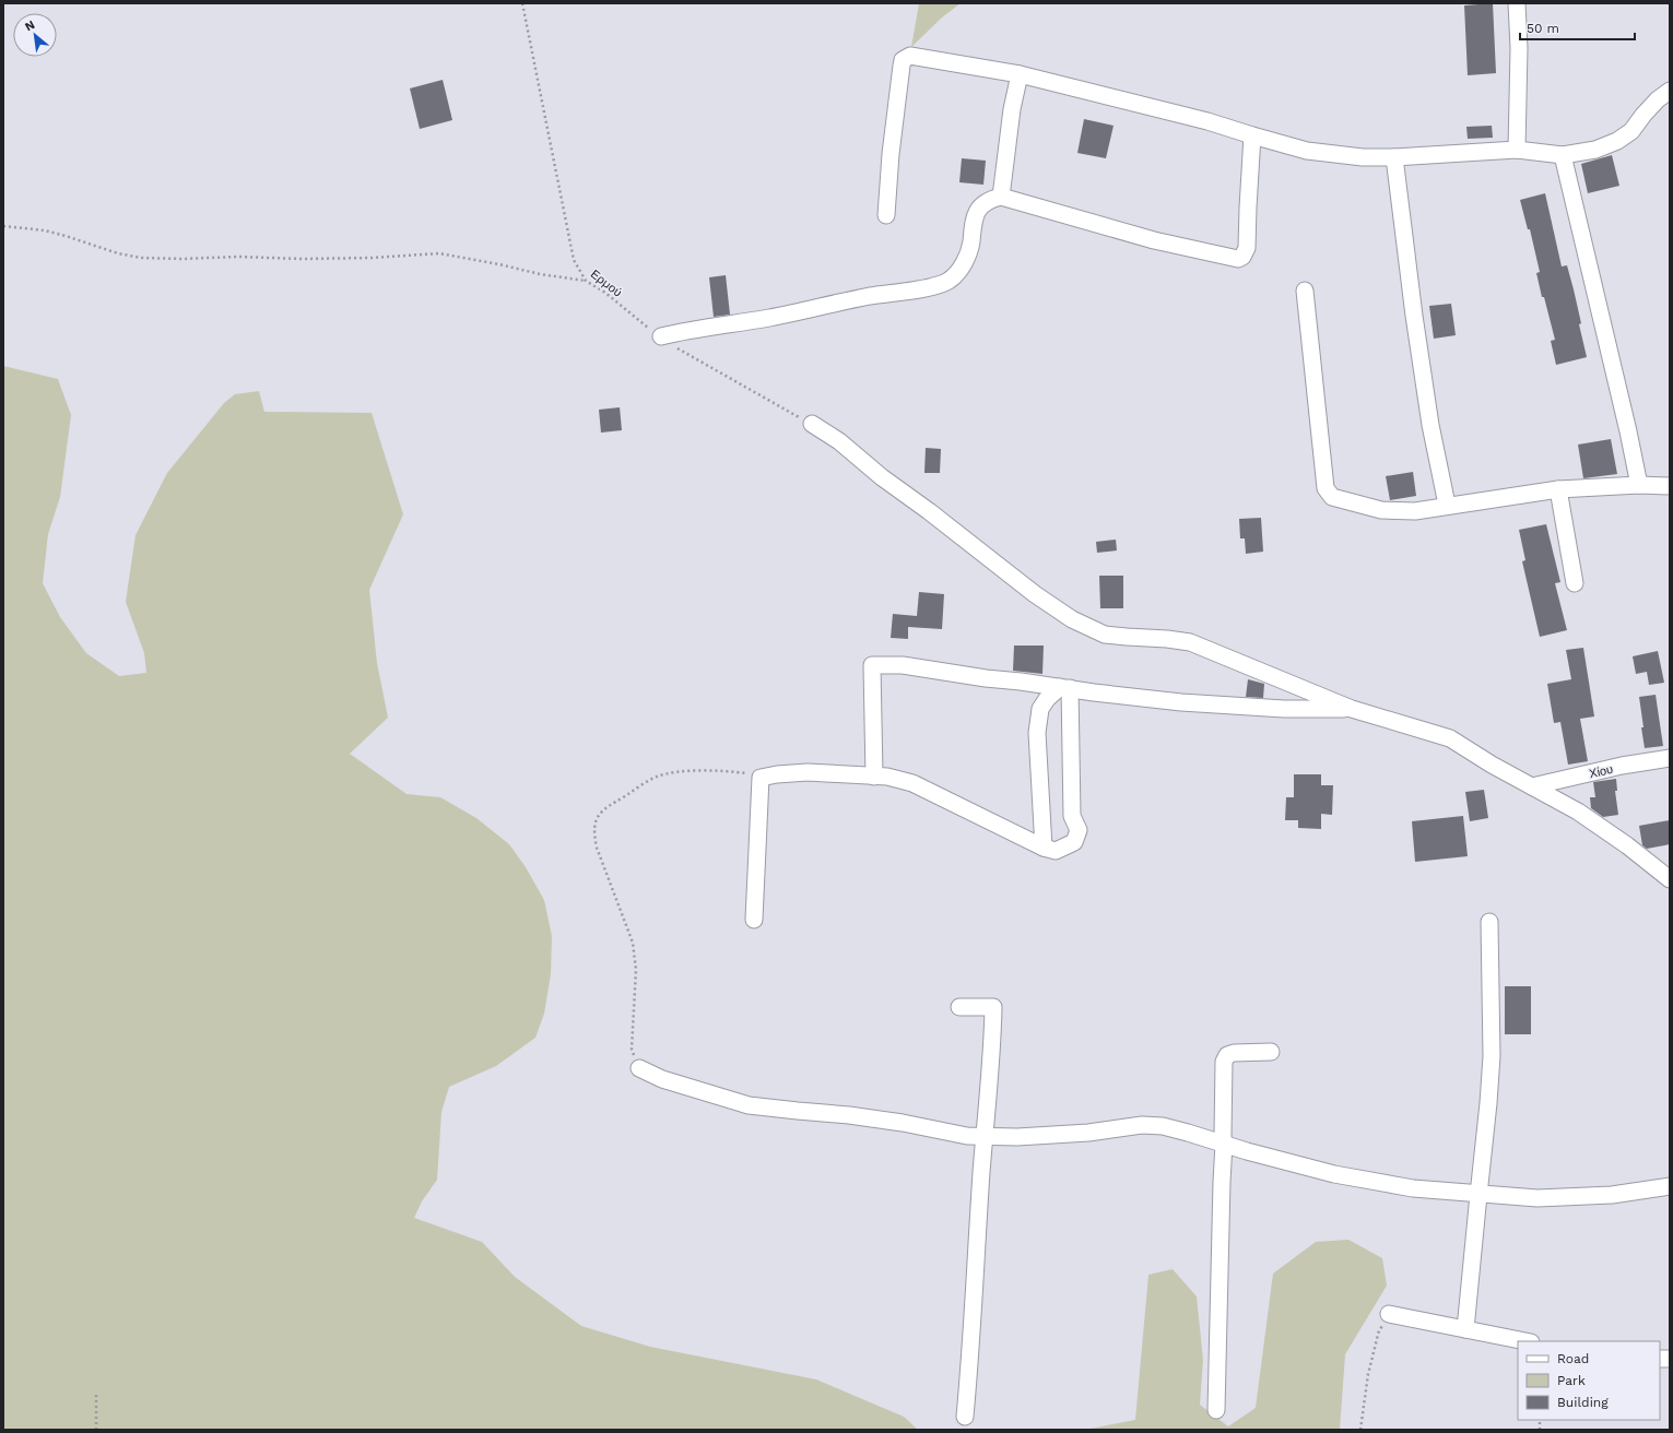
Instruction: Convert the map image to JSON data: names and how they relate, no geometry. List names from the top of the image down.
{
  "streets": {
    "street": ["Χίου"],
    "path": ["Ερμού"]
  },
  "legend": ["Road", "Park", "Building"],
  "scale_bar": "50 m",
  "north": "top left"
}
